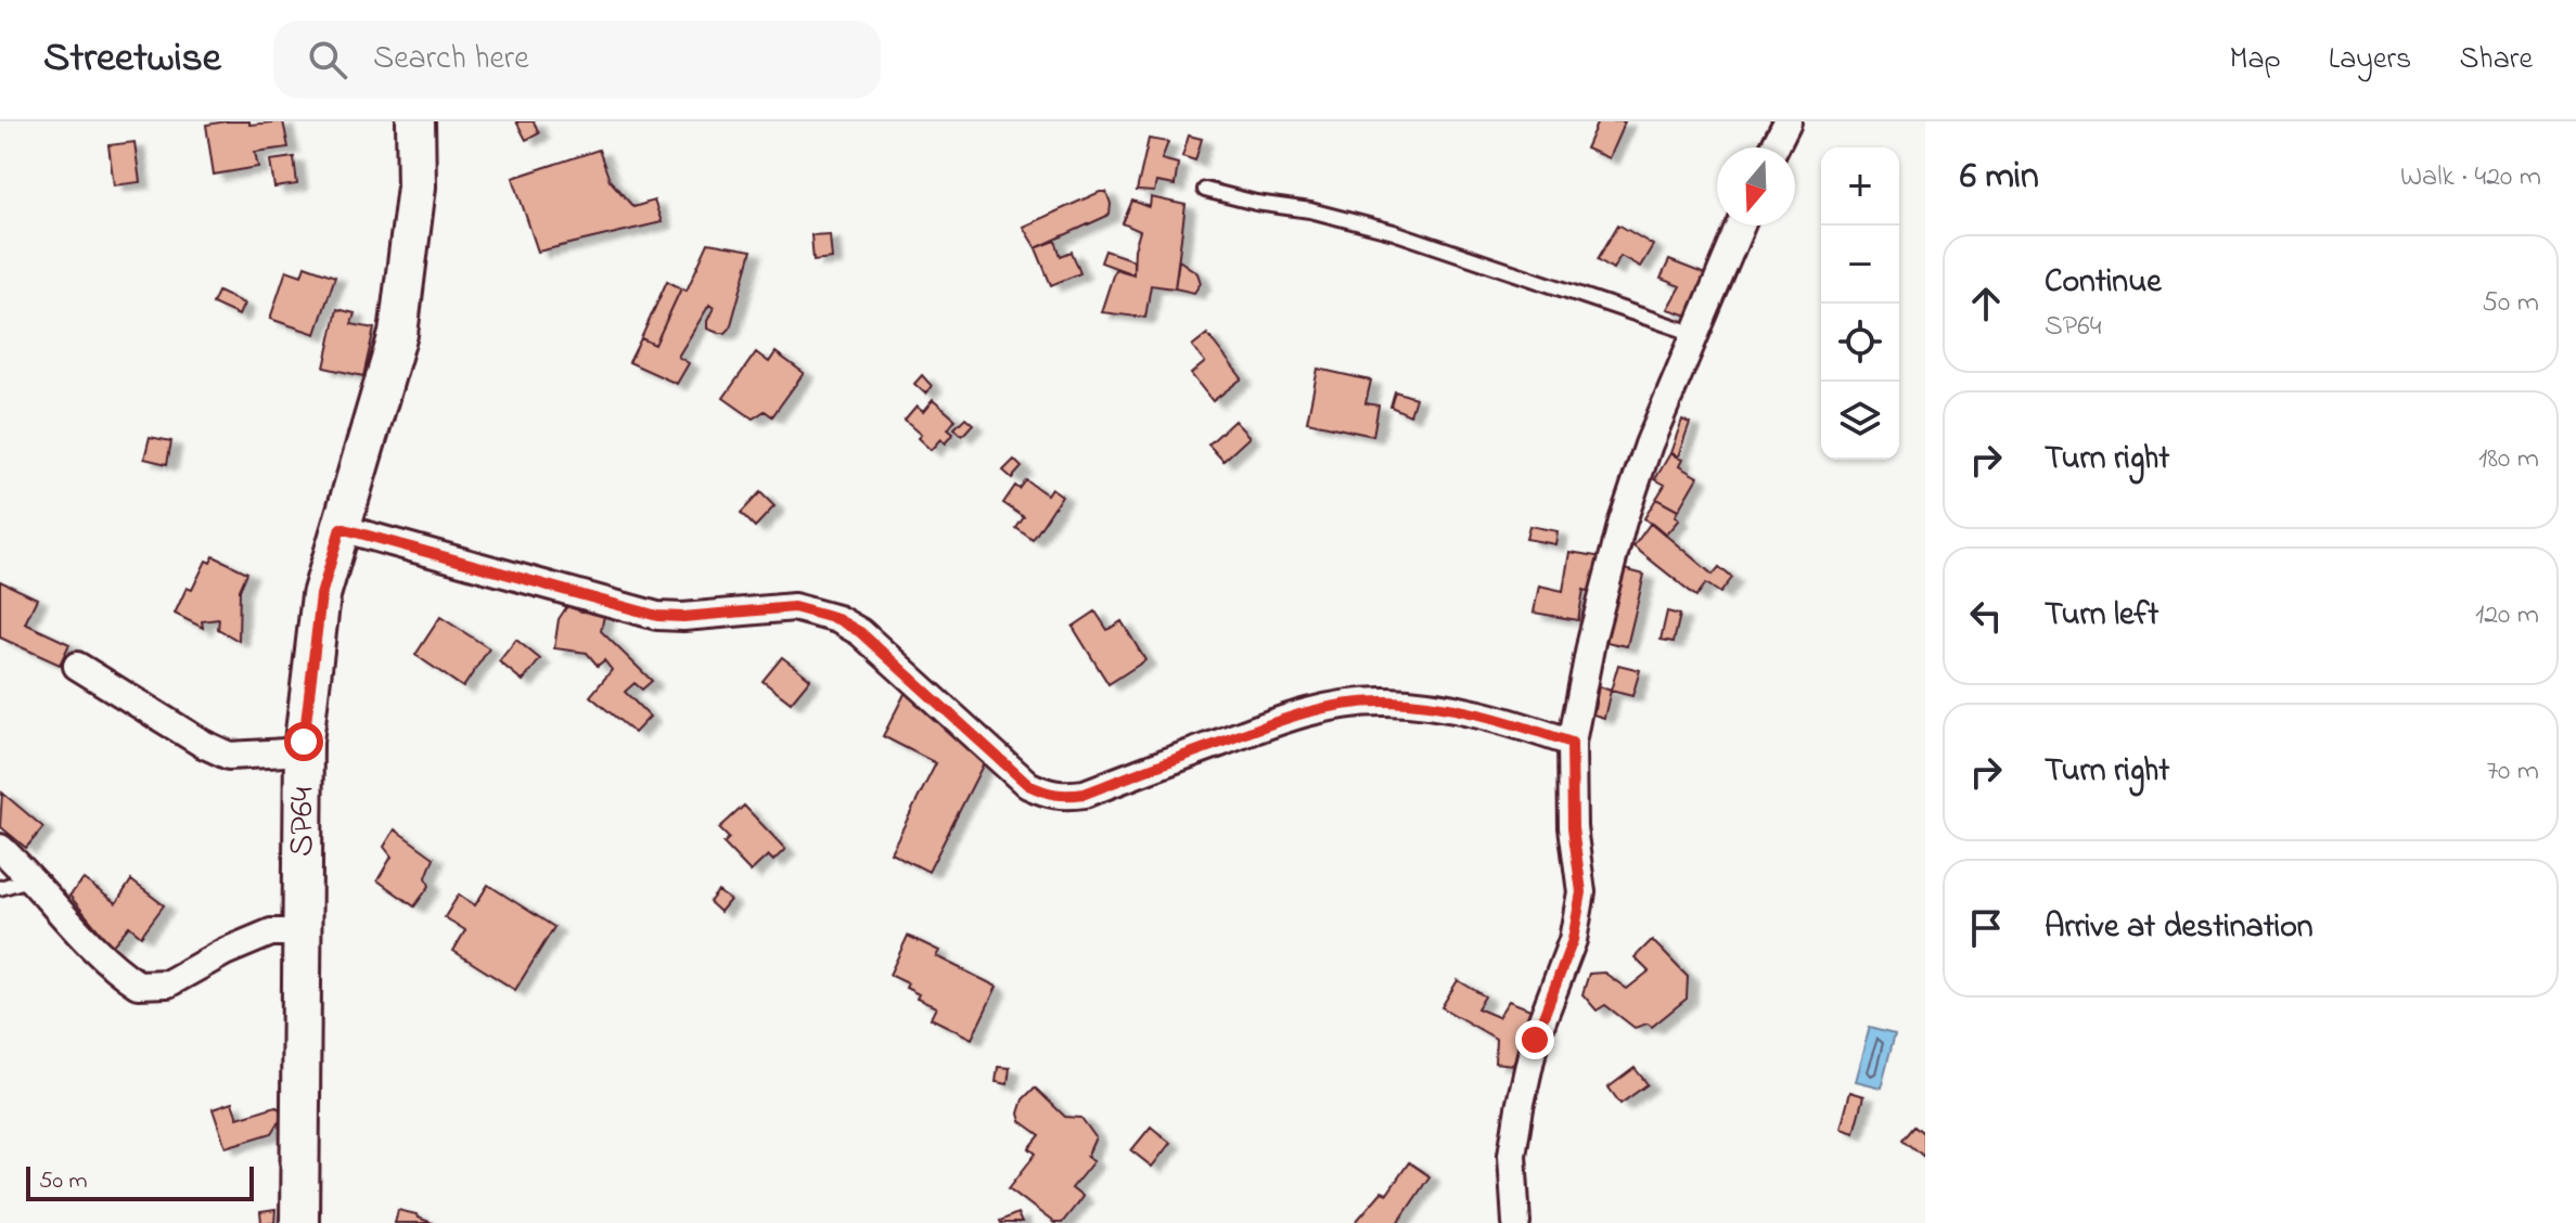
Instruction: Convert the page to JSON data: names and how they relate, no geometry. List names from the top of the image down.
{
  "streets": {
    "street": ["SP64"]
  },
  "scale_bar": "50 m",
  "north": "bottom",
  "page": {
    "header": "Streetwise",
    "search": "Search here",
    "nav": ["Map", "Layers", "Share"],
    "heading": ["6 min", "Walk · 420 m"],
    "map_buttons": ["+", "−"],
    "list": [
      ["Continue", "SP64", "50 m"],
      ["Turn right", "180 m"],
      ["Turn left", "120 m"],
      ["Turn right", "70 m"],
      "Arrive at destination"
    ],
    "scale": "50 m"
  }
}
